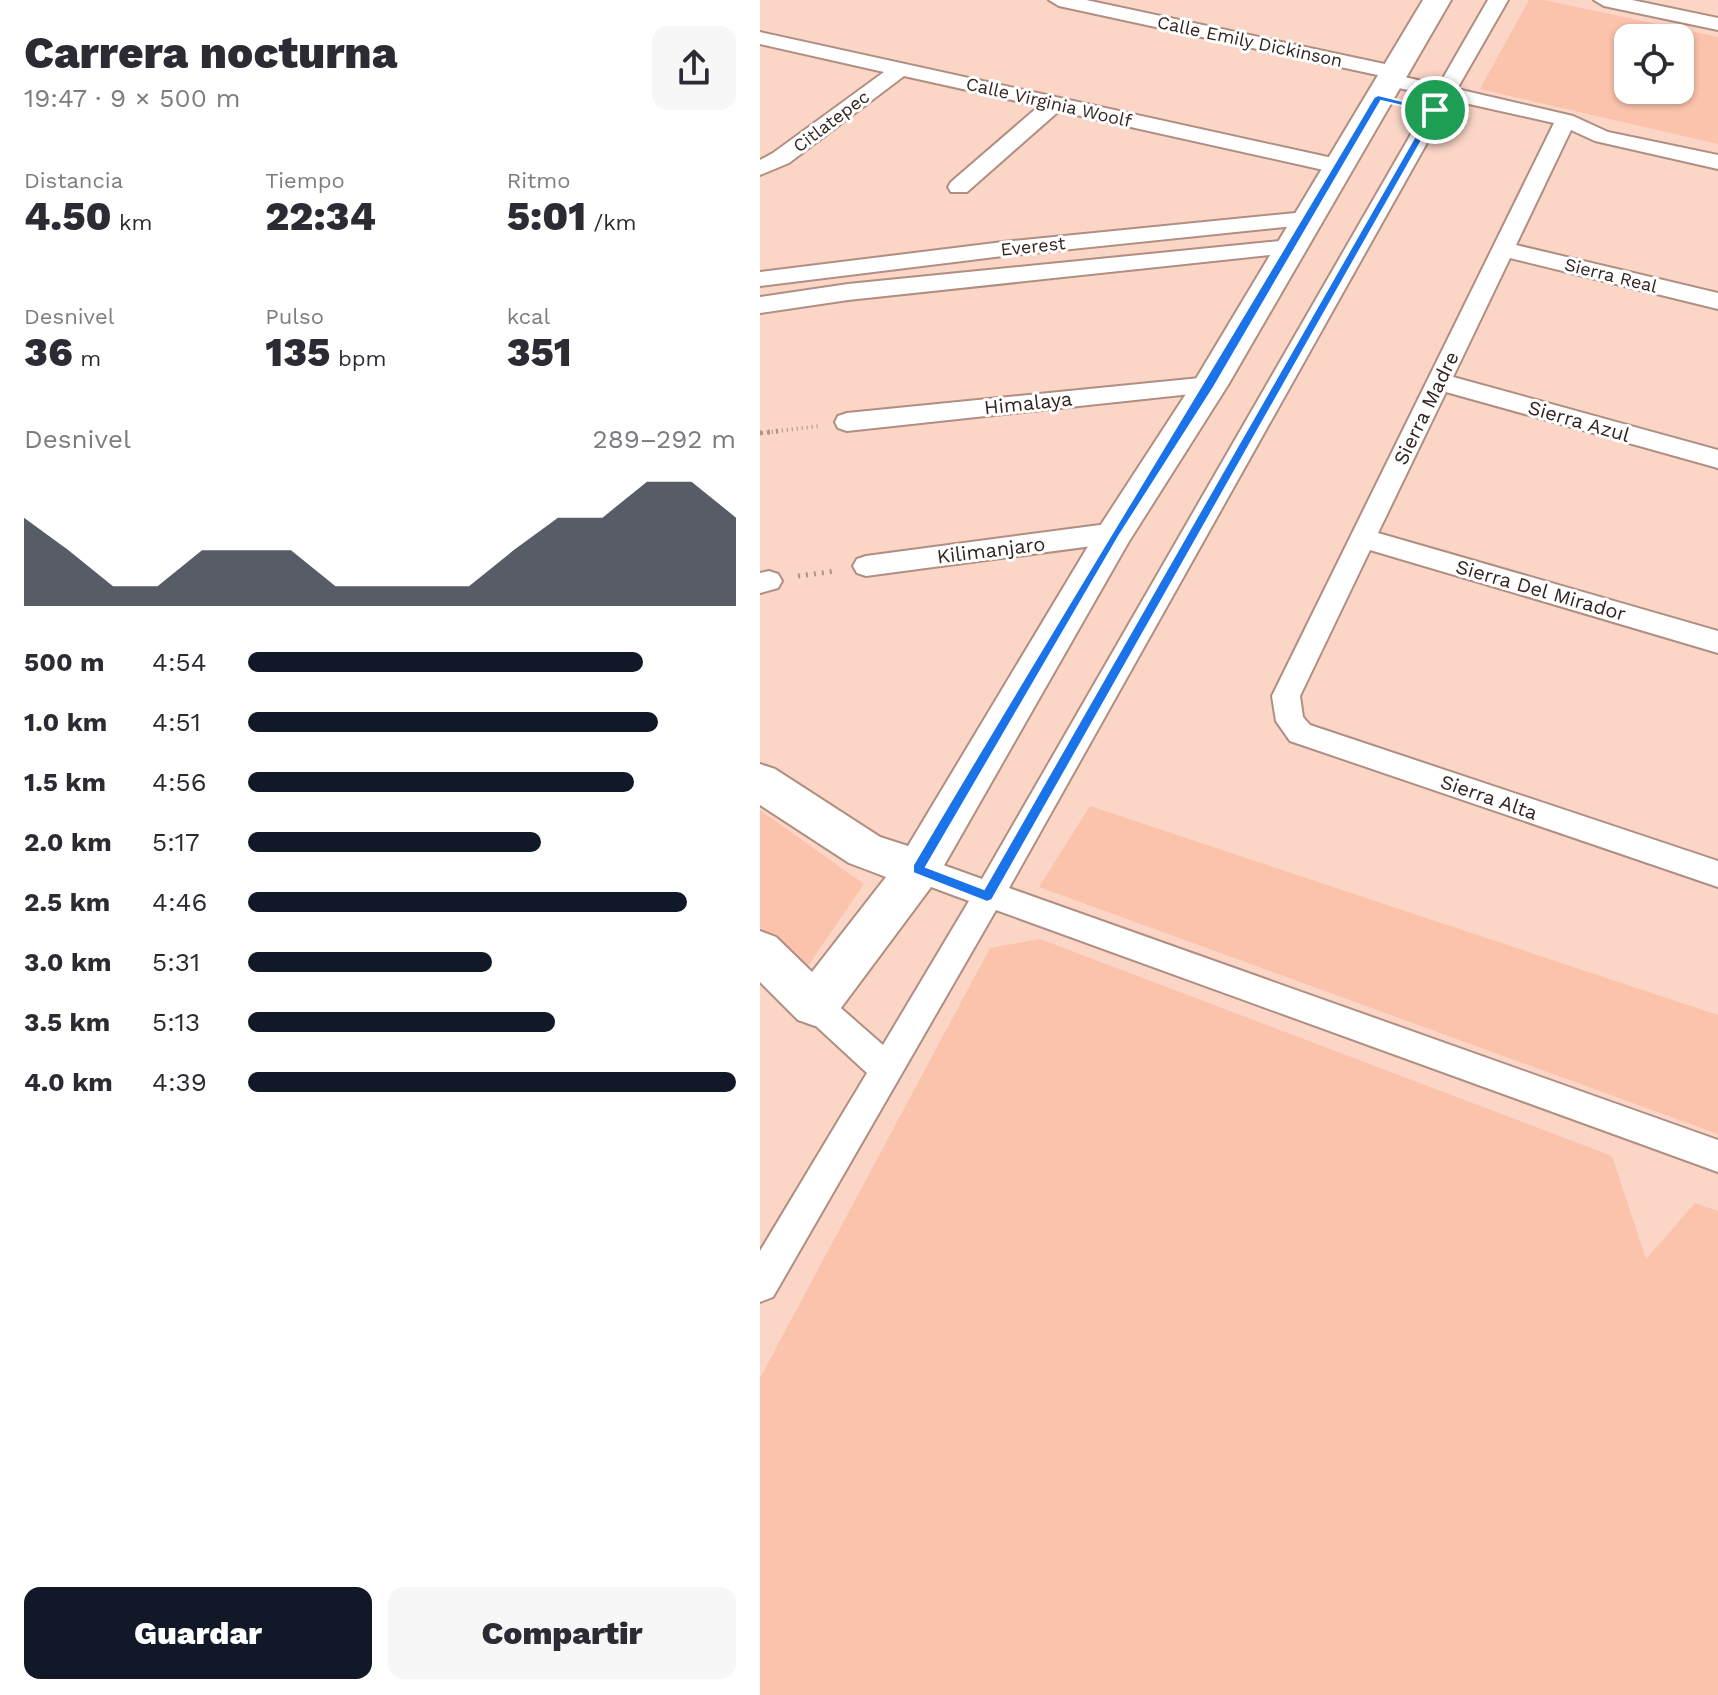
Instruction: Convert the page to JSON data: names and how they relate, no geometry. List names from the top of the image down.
{
  "streets": {
    "street": [
      "Calle Emily Dickinson",
      "Calle Virginia Woolf",
      "Citlatepec",
      "Everest",
      "Sierra Real",
      "Himalaya",
      "Sierra Madre",
      "Sierra Azul",
      "Kilimanjaro",
      "Sierra Del Mirador",
      "Sierra Alta"
    ]
  },
  "crossings": [
    ["Calle Emily Dickinson", "Sierra Madre"],
    ["Calle Virginia Woolf", "Citlatepec"],
    ["Sierra Real", "Sierra Madre"],
    ["Sierra Madre", "Sierra Azul"],
    ["Sierra Madre", "Sierra Del Mirador"],
    ["Sierra Madre", "Sierra Alta"]
  ],
  "page": {
    "heading": ["Carrera nocturna", "19:47 · 9 × 500 m"],
    "stats": [
      ["Distancia", "4.50 km"],
      ["Tiempo", "22:34"],
      ["Ritmo", "5:01 /km"],
      ["Desnivel", "36 m"],
      ["Pulso", "135 bpm"],
      ["kcal", "351"]
    ],
    "chart": ["Desnivel", "289–292 m"],
    "list": [
      {
        "name": "500 m",
        "note": "4:54"
      },
      {
        "name": "1.0 km",
        "note": "4:51"
      },
      {
        "name": "1.5 km",
        "note": "4:56"
      },
      {
        "name": "2.0 km",
        "note": "5:17"
      },
      {
        "name": "2.5 km",
        "note": "4:46"
      },
      {
        "name": "3.0 km",
        "note": "5:31"
      },
      {
        "name": "3.5 km",
        "note": "5:13"
      },
      {
        "name": "4.0 km",
        "note": "4:39"
      }
    ],
    "buttons": ["Guardar", "Compartir"]
  }
}
